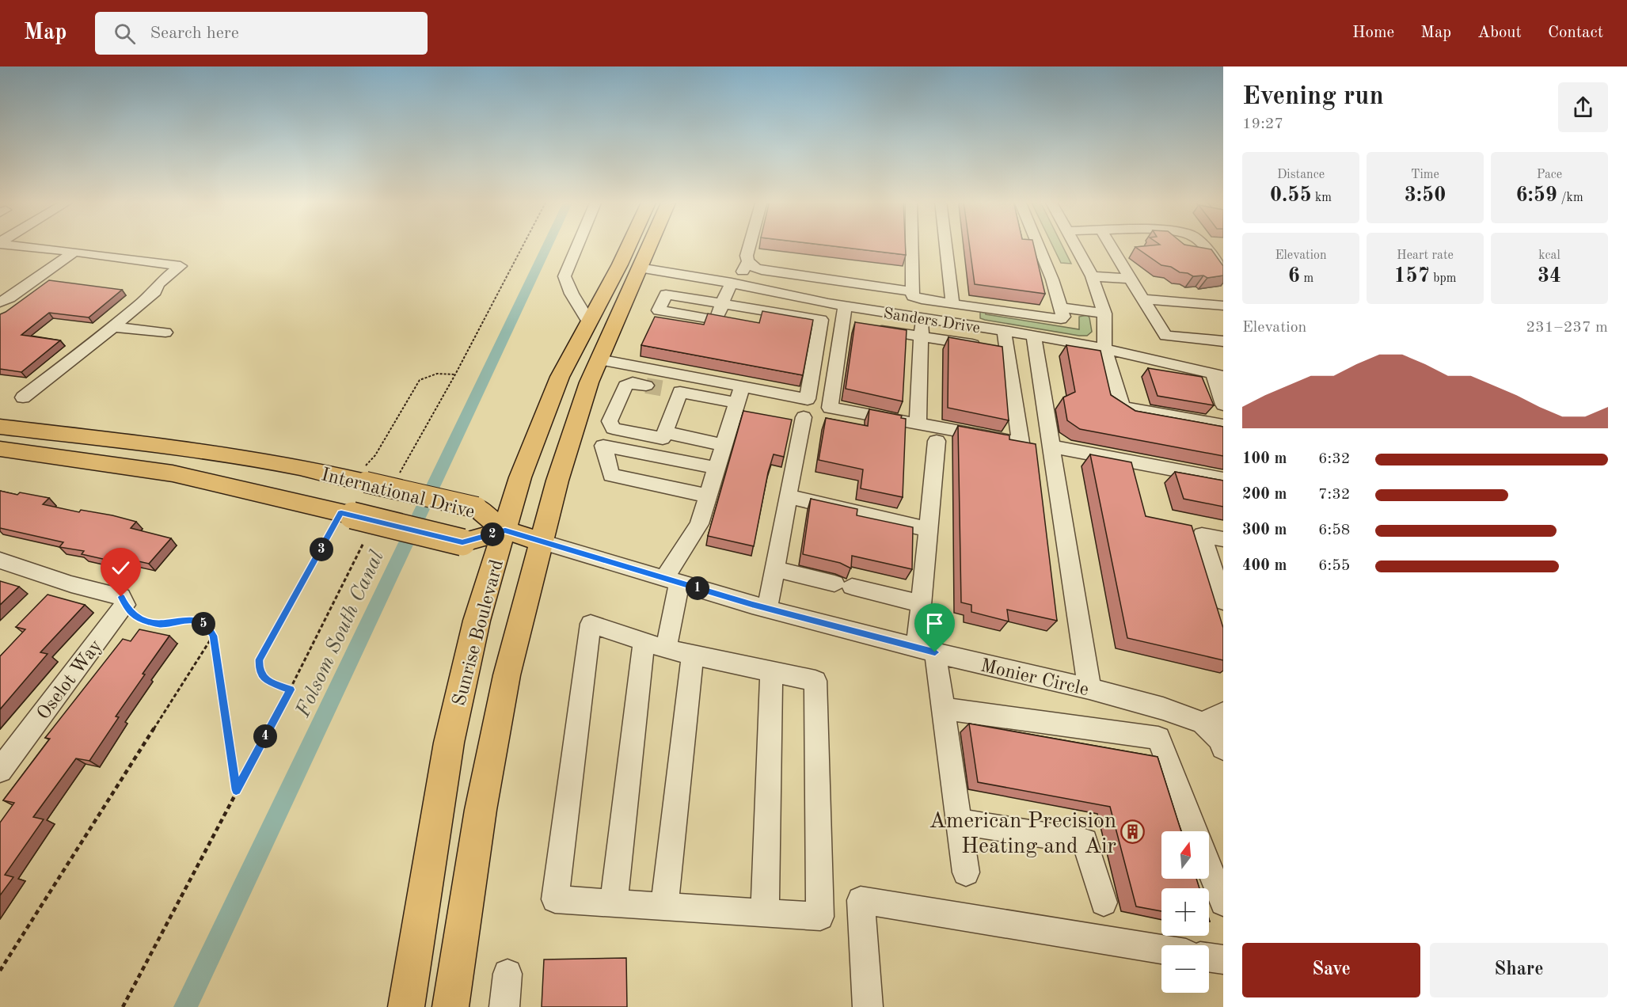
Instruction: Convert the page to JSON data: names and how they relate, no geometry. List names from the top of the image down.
{
  "streets": {
    "main road": ["International Drive", "Sunrise Boulevard", "Monier Circle"],
    "street": ["Sanders Drive", "Oselot Way"]
  },
  "crossings": [
    ["Sanders Drive", "Sunrise Boulevard"],
    ["International Drive", "Sunrise Boulevard"],
    ["International Drive", "Monier Circle"],
    ["Sunrise Boulevard", "Monier Circle"]
  ],
  "water": ["Folsom South Canal"],
  "places": {
    "building": ["American Precision Heating and Air"]
  },
  "north": "top",
  "page": {
    "header": "Map",
    "search": "Search here",
    "nav": [
      "Home",
      "Map",
      "About",
      "Contact"
    ],
    "heading": ["Evening run", "19:27"],
    "stats": [
      ["Distance", "0.55 km"],
      ["Time", "3:50"],
      ["Pace", "6:59 /km"],
      ["Elevation", "6 m"],
      ["Heart rate", "157 bpm"],
      ["kcal", "34"]
    ],
    "chart": ["Elevation", "231–237 m"],
    "list": [
      {
        "name": "100 m",
        "note": "6:32"
      },
      {
        "name": "200 m",
        "note": "7:32"
      },
      {
        "name": "300 m",
        "note": "6:58"
      },
      {
        "name": "400 m",
        "note": "6:55"
      }
    ],
    "pins": [
      "2",
      "3",
      "1",
      "5",
      "4"
    ],
    "map_buttons": ["+", "−"],
    "buttons": ["Save", "Share"]
  }
}
